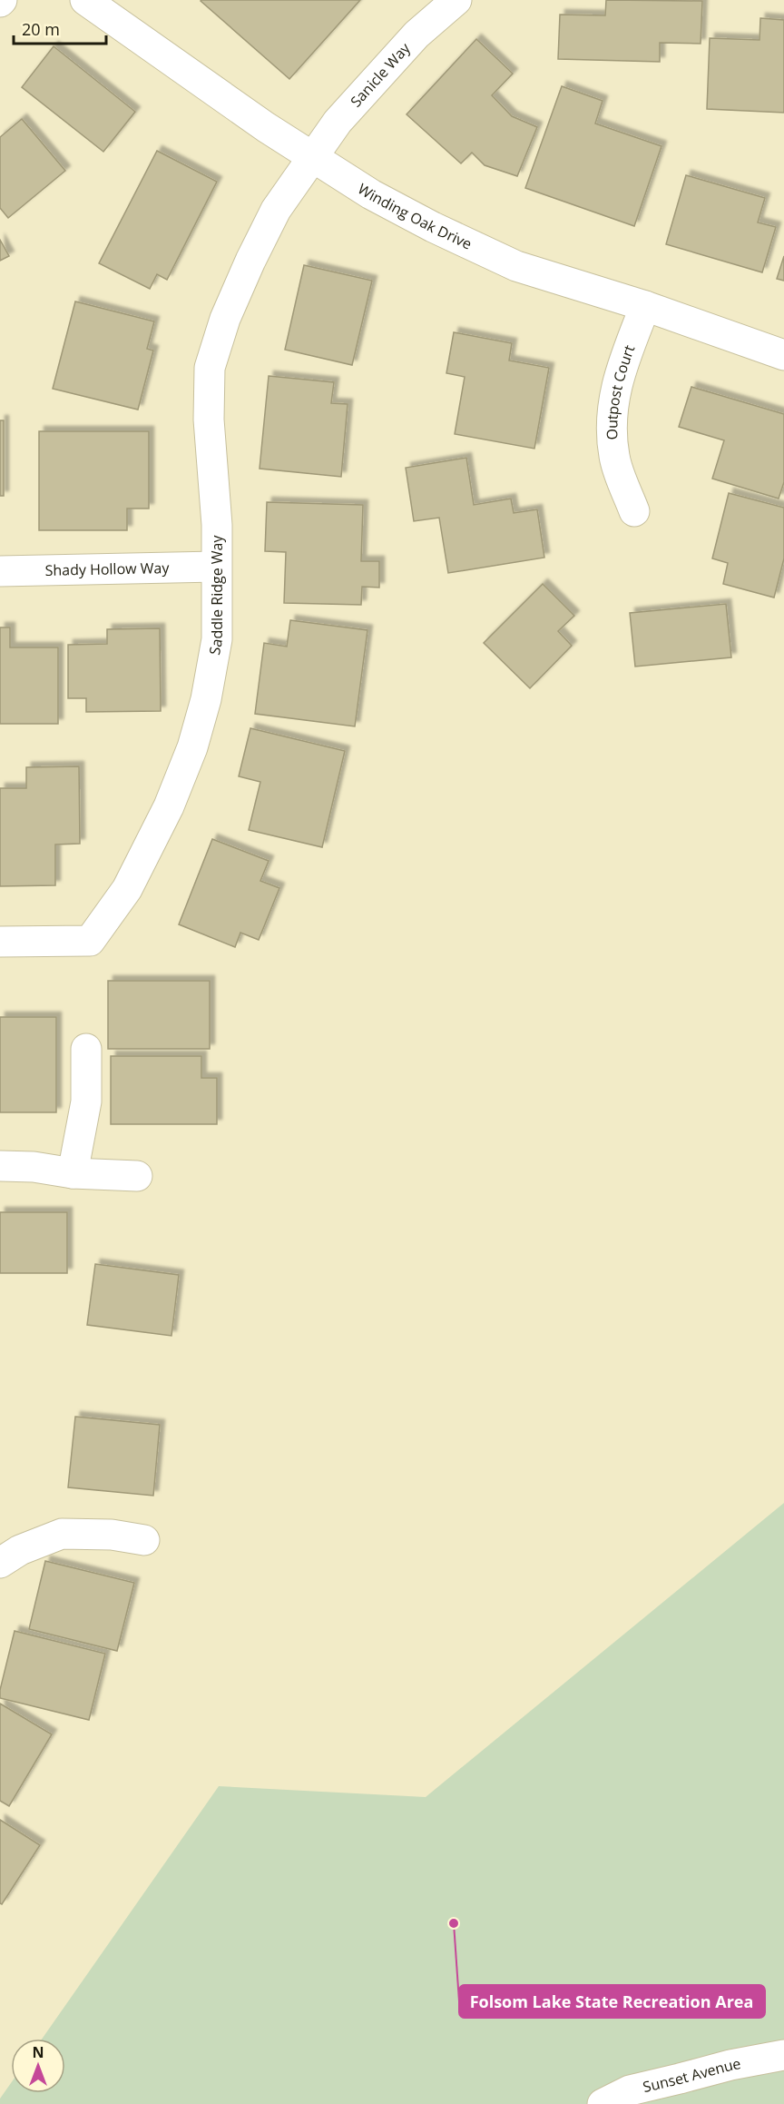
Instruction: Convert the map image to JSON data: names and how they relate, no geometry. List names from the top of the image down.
{
  "streets": {
    "street": [
      "Sanicle Way",
      "Winding Oak Drive",
      "Outpost Court",
      "Shady Hollow Way",
      "Saddle Ridge Way",
      "Sunset Avenue"
    ]
  },
  "crossings": [
    ["Sanicle Way", "Winding Oak Drive"],
    ["Sanicle Way", "Saddle Ridge Way"],
    ["Winding Oak Drive", "Outpost Court"],
    ["Winding Oak Drive", "Saddle Ridge Way"],
    ["Shady Hollow Way", "Saddle Ridge Way"]
  ],
  "places": ["Folsom Lake State Recreation Area"],
  "scale_bar": "20 m",
  "north": "top"
}
